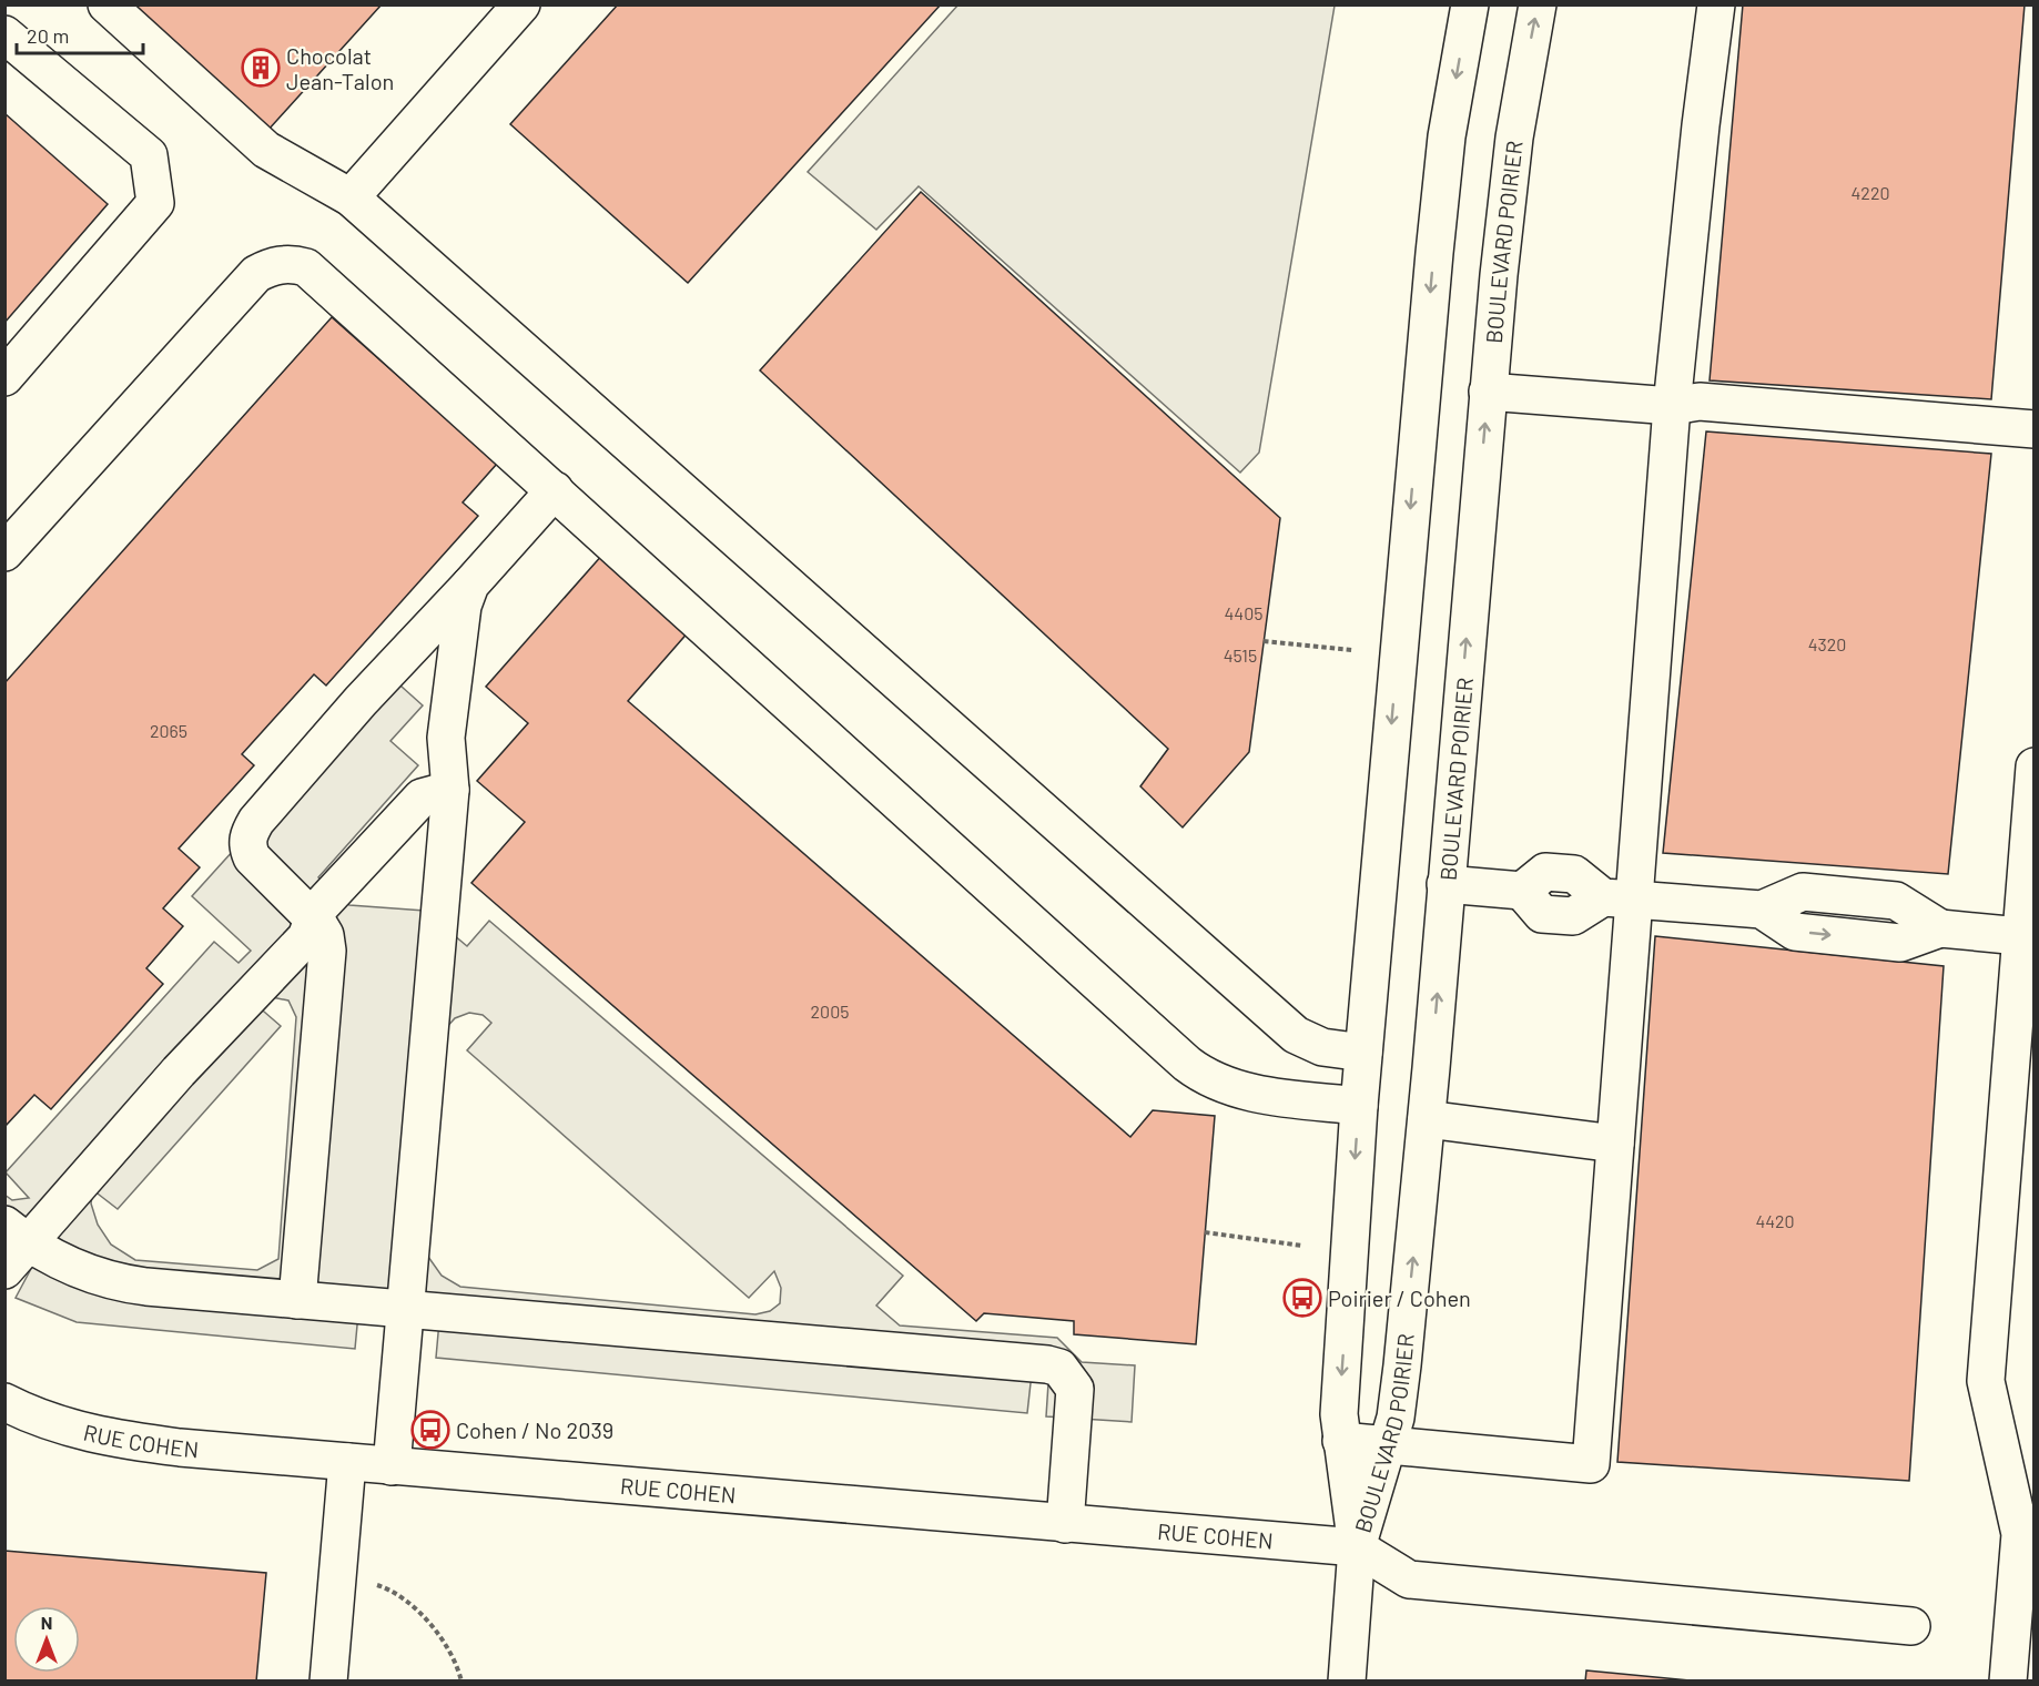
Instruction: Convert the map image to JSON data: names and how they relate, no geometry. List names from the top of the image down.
{
  "streets": {
    "street": ["BOULEVARD POIRIER", "RUE COHEN"]
  },
  "crossings": [
    ["BOULEVARD POIRIER", "RUE COHEN"]
  ],
  "places": {
    "building": ["Chocolat Jean-Talon"],
    "bus stop": ["Poirier / Cohen", "Cohen / No 2039"]
  },
  "house_numbers": [
    "4220",
    "4405",
    "4320",
    "4515",
    "2065",
    "2005",
    "4420"
  ],
  "scale_bar": "20 m",
  "north": "top"
}
